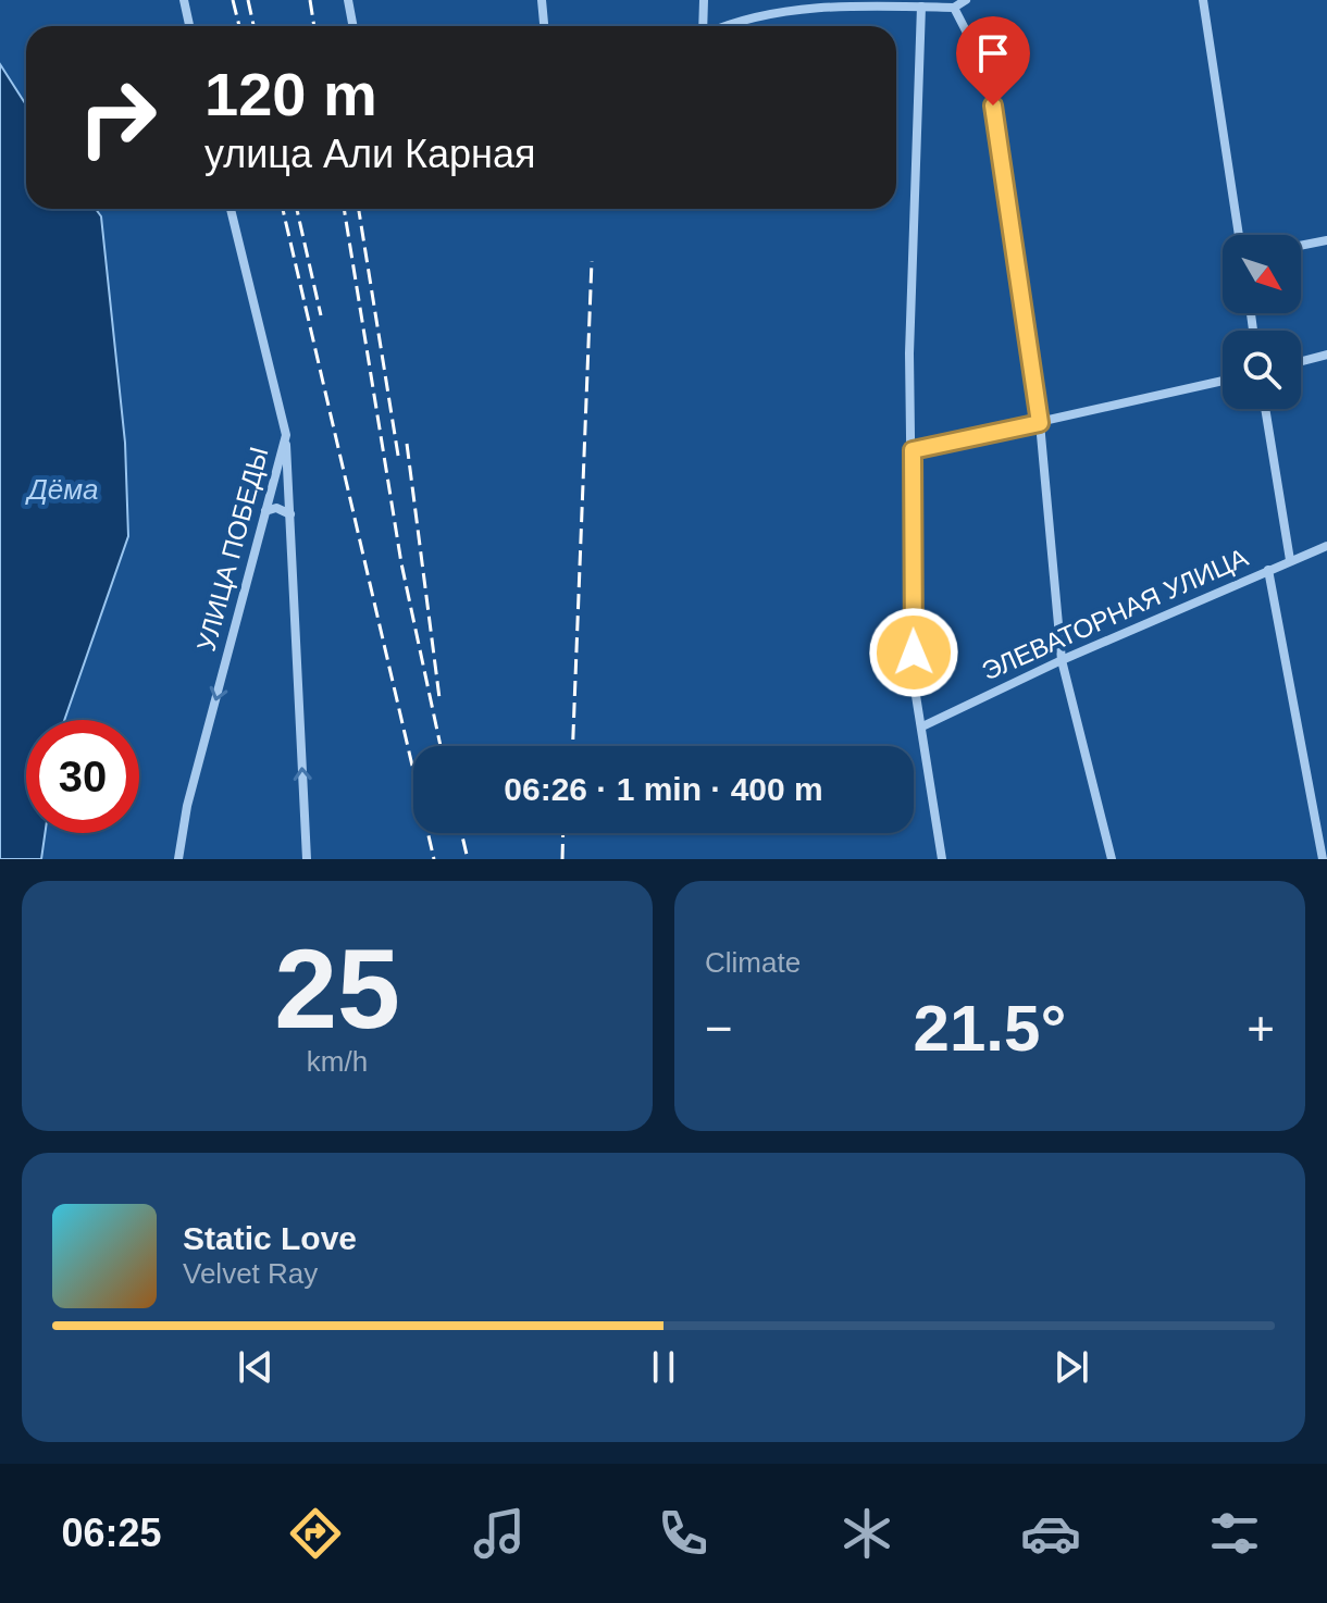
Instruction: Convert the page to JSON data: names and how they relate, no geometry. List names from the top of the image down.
{
  "streets": {
    "street": ["УЛИЦА ПОБЕДЫ", "ЭЛЕВАТОРНАЯ УЛИЦА"]
  },
  "water": ["Дёма"],
  "north": "bottom right",
  "page": {
    "turn": ["120 m", "улица Али Карная"],
    "limit": "30",
    "trip": "06:26 · 1 min · 400 m",
    "tile": [
      ["25", "km/h"],
      "Climate"
    ],
    "heat": ["−", "21.5°", "+"],
    "song": ["Static Love", "Velvet Ray"],
    "tabs": "06:25"
  }
}
